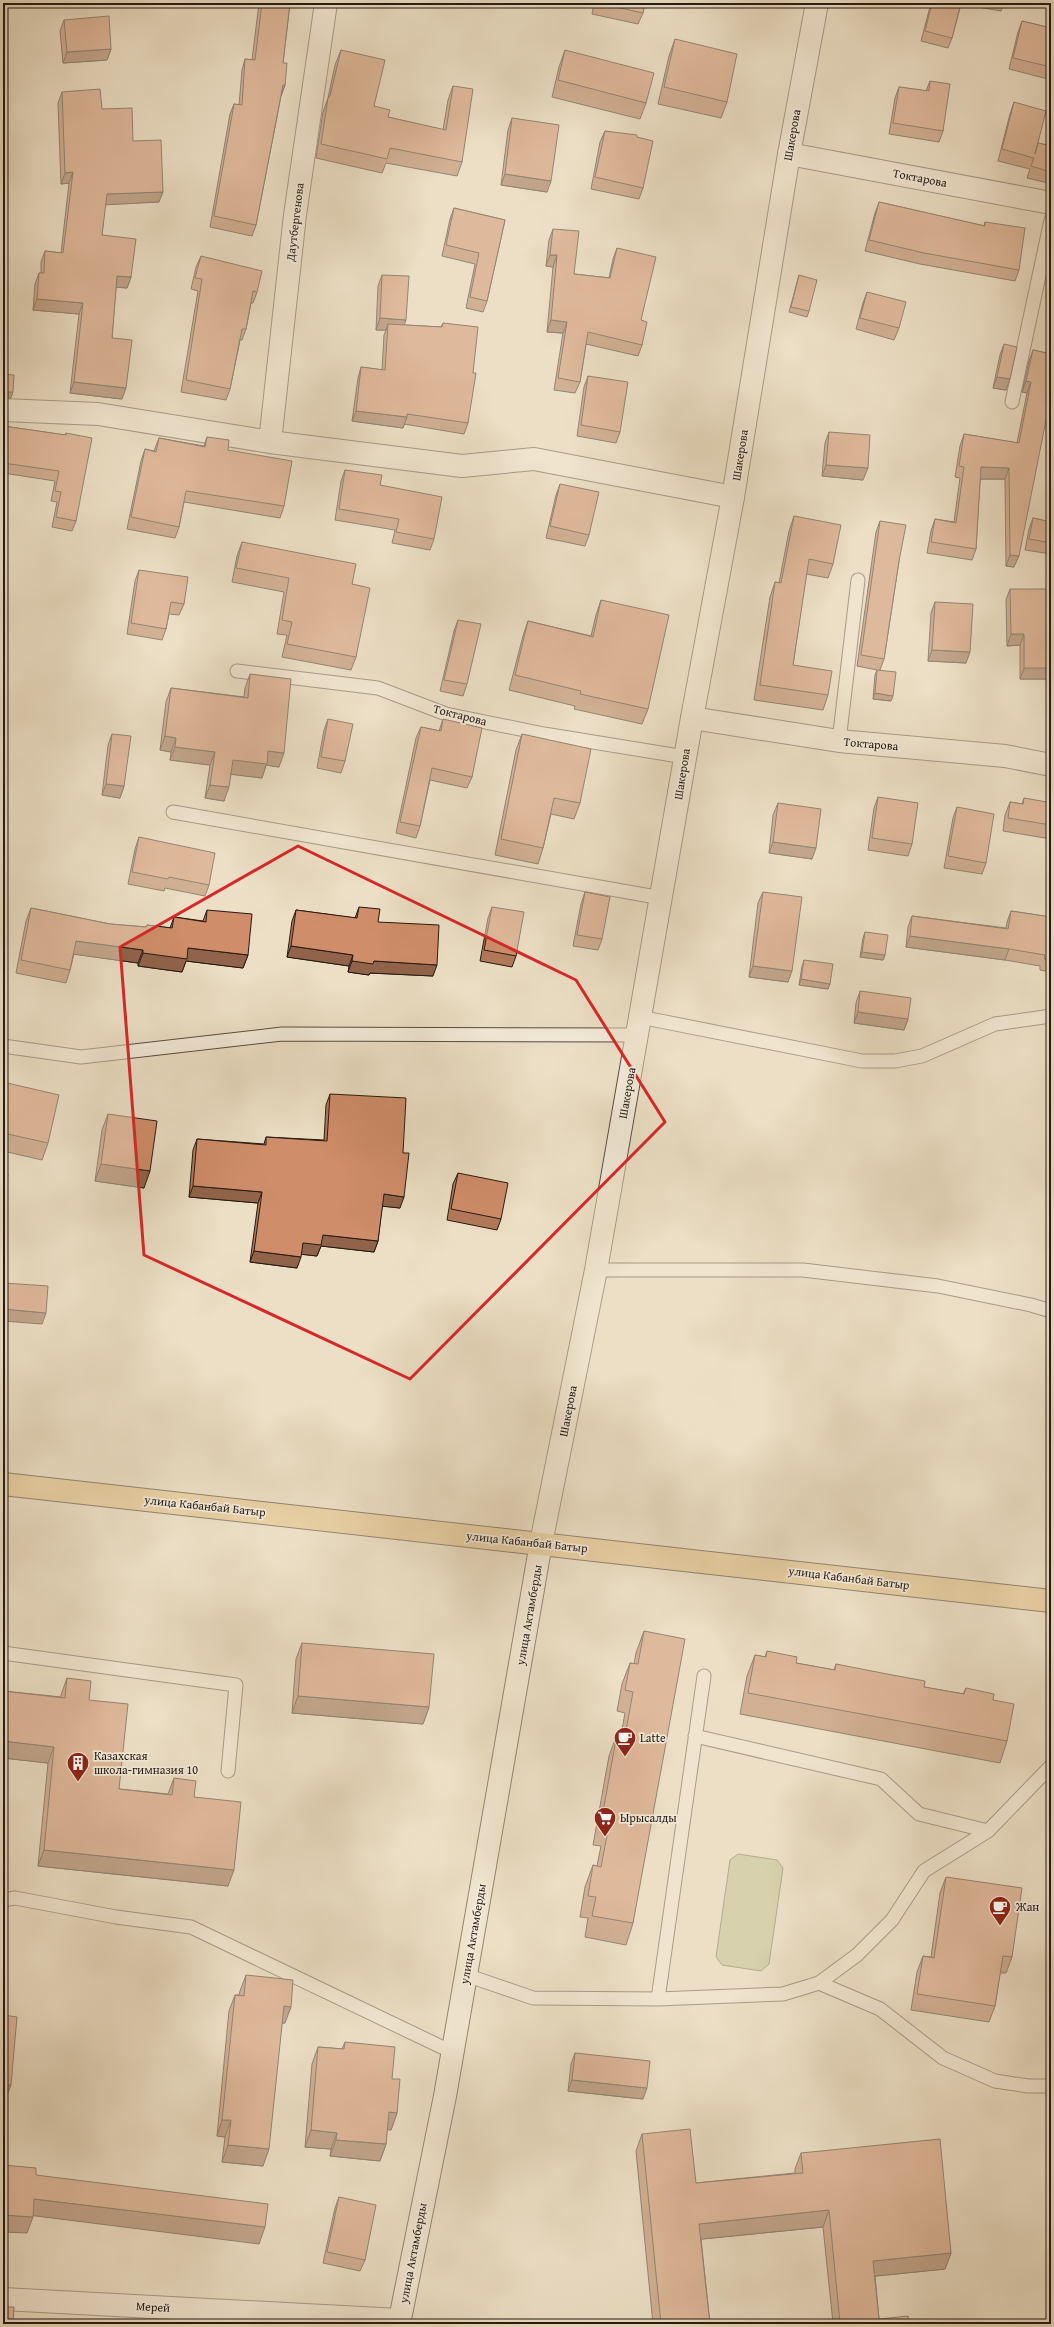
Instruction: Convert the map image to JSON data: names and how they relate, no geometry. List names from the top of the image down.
{
  "streets": {
    "main road": ["улица Кабанбай Батыр"],
    "street": [
      "Шакерова",
      "Токтарова",
      "Даутбергенова",
      "улица Актамберды",
      "Мерей"
    ]
  },
  "crossings": [
    ["Шакерова", "Токтарова"],
    ["Шакерова", "улица Кабанбай Батыр"],
    ["Шакерова", "улица Актамберды"],
    ["улица Кабанбай Батыр", "улица Актамберды"],
    ["улица Актамберды", "Мерей"]
  ],
  "places": {
    "cafe": ["Latte", "Жан"],
    "building": ["Казахская школа-гимназия 10"],
    "supermarket": ["Ырысалды"]
  }
}
